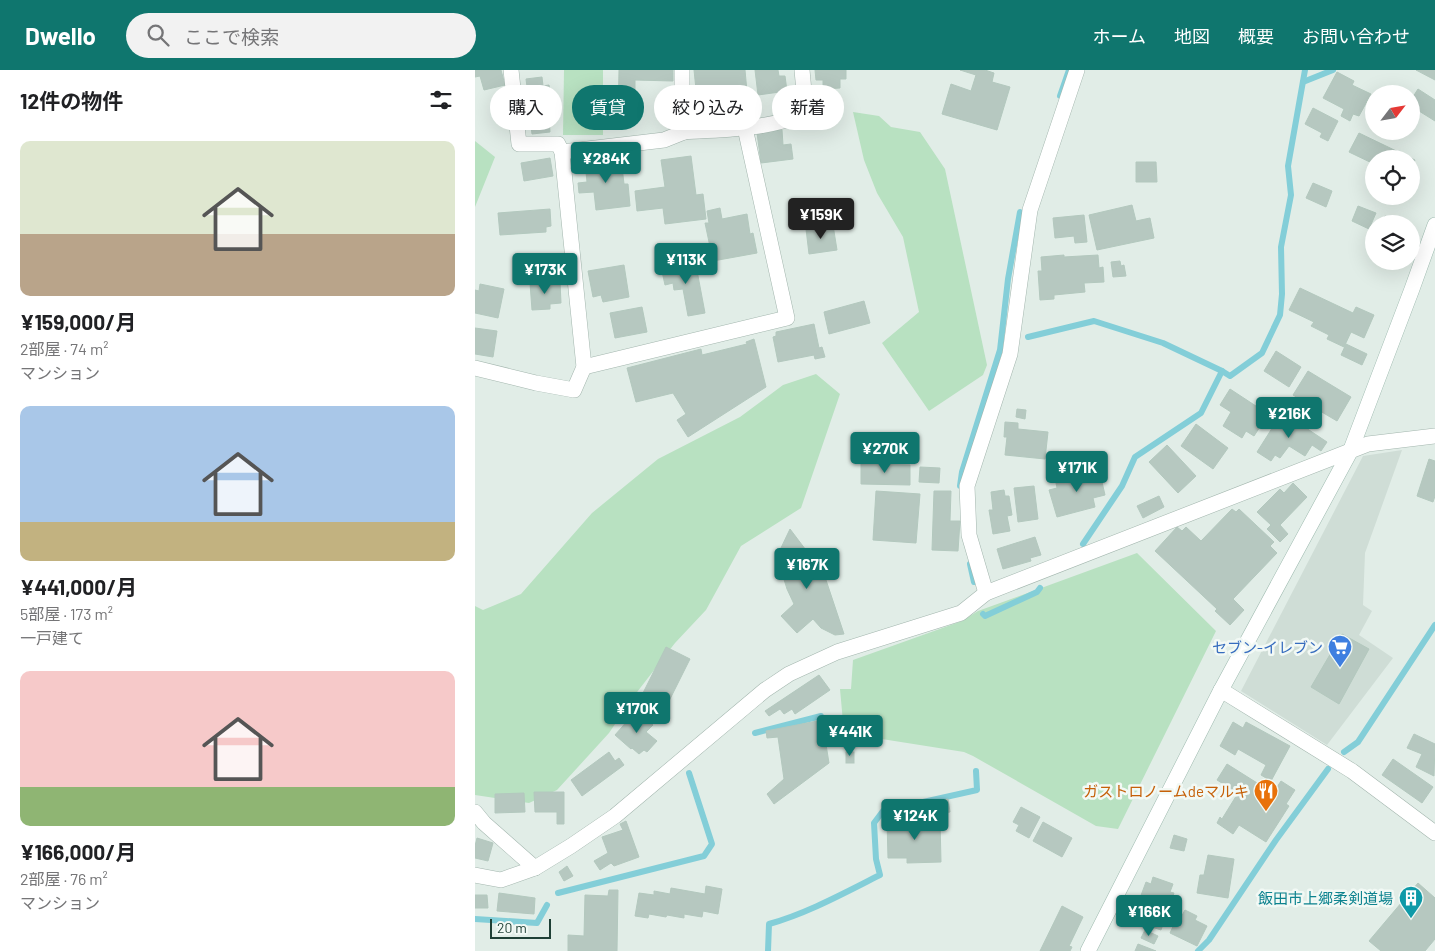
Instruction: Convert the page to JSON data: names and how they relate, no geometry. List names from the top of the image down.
{
  "places": {
    "supermarket": ["セブン-イレブン"],
    "restaurant": ["ガストロノームdeマルキ"],
    "building": ["飯田市上郷柔剣道場"]
  },
  "scale_bar": "20 m",
  "north": "top right",
  "page": {
    "header": "Dwello",
    "search": "ここで検索",
    "nav": [
      "ホーム",
      "地図",
      "概要",
      "お問い合わせ"
    ],
    "heading": "12件の物件",
    "chip": [
      "購入",
      "賃貸",
      "絞り込み",
      "新着"
    ],
    "list": [
      {
        "name": "¥159,000/月",
        "note": "2部屋 · 74 m² · マンション"
      },
      {
        "name": "¥441,000/月",
        "note": "5部屋 · 173 m² · 一戸建て"
      },
      {
        "name": "¥166,000/月",
        "note": "2部屋 · 76 m² · マンション"
      }
    ],
    "price": [
      "¥284K",
      "¥159K",
      "¥113K",
      "¥173K",
      "¥216K",
      "¥270K",
      "¥171K",
      "¥167K",
      "¥170K",
      "¥441K",
      "¥124K",
      "¥166K"
    ],
    "scale": "20 m"
  }
}
